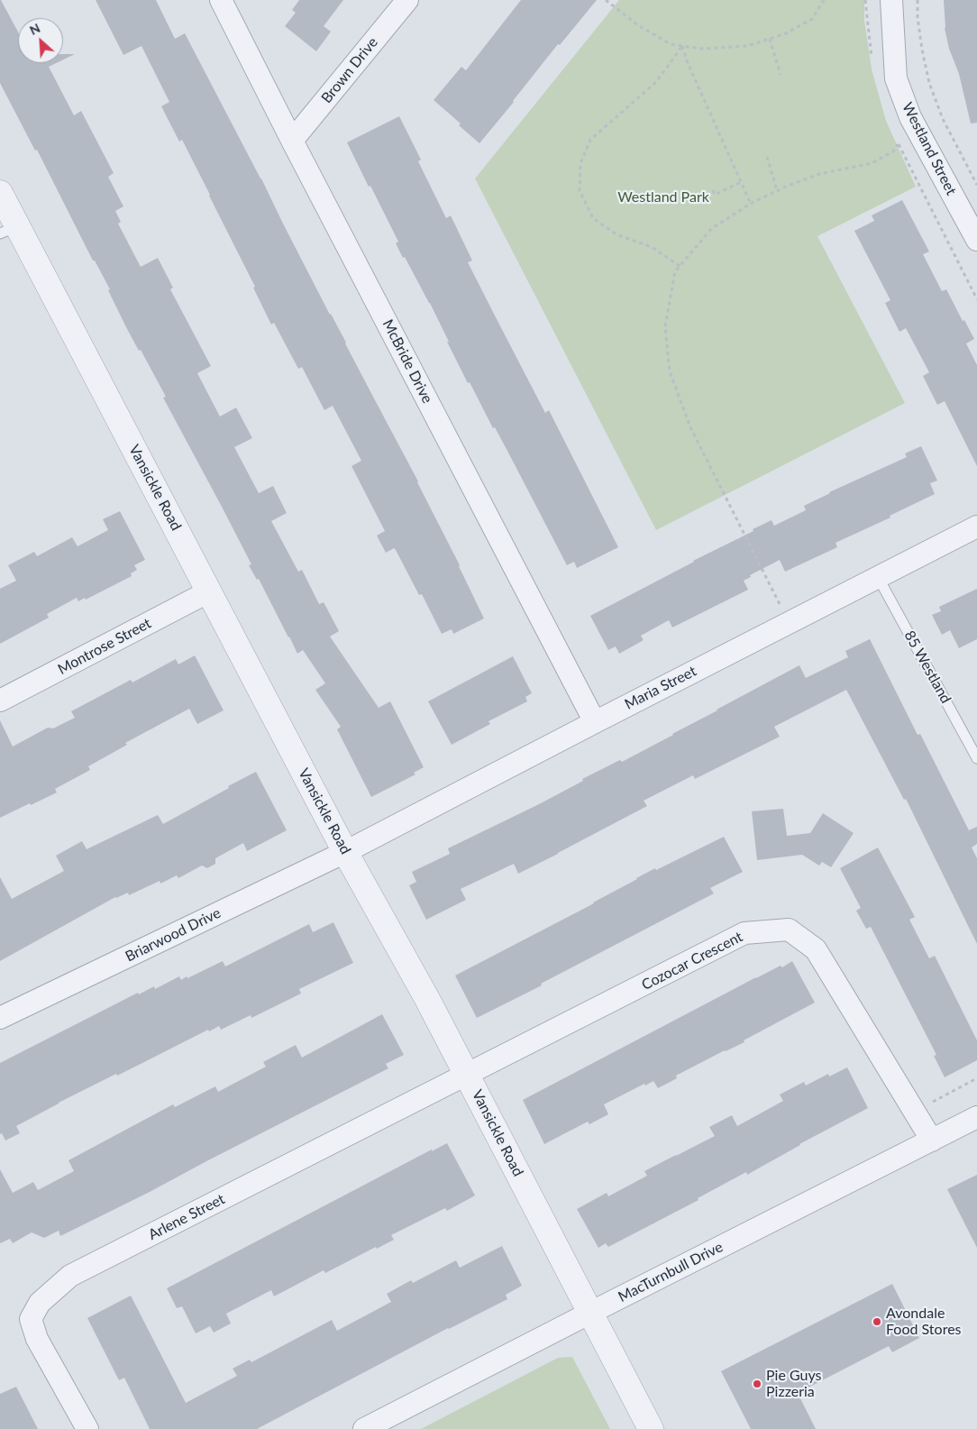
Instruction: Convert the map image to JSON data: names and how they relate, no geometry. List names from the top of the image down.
{
  "streets": {
    "street": [
      "Brown Drive",
      "Westland Street",
      "McBride Drive",
      "Vansickle Road",
      "Montrose Street",
      "Maria Street",
      "Briarwood Drive",
      "Cozocar Crescent",
      "Arlene Street",
      "MacTurnbull Drive"
    ],
    "lane": ["85 Westland"]
  },
  "crossings": [
    ["Brown Drive", "McBride Drive"],
    ["McBride Drive", "Maria Street"],
    ["Vansickle Road", "Montrose Street"],
    ["Vansickle Road", "Maria Street"],
    ["Vansickle Road", "Briarwood Drive"],
    ["Vansickle Road", "Cozocar Crescent"],
    ["Vansickle Road", "Arlene Street"],
    ["Vansickle Road", "MacTurnbull Drive"],
    ["85 Westland", "Maria Street"],
    ["Maria Street", "Briarwood Drive"],
    ["Cozocar Crescent", "Arlene Street"],
    ["Cozocar Crescent", "MacTurnbull Drive"]
  ],
  "parks": ["Westland Park"],
  "places": ["Avondale Food Stores", "Pie Guys Pizzeria"],
  "north": "top left"
}
